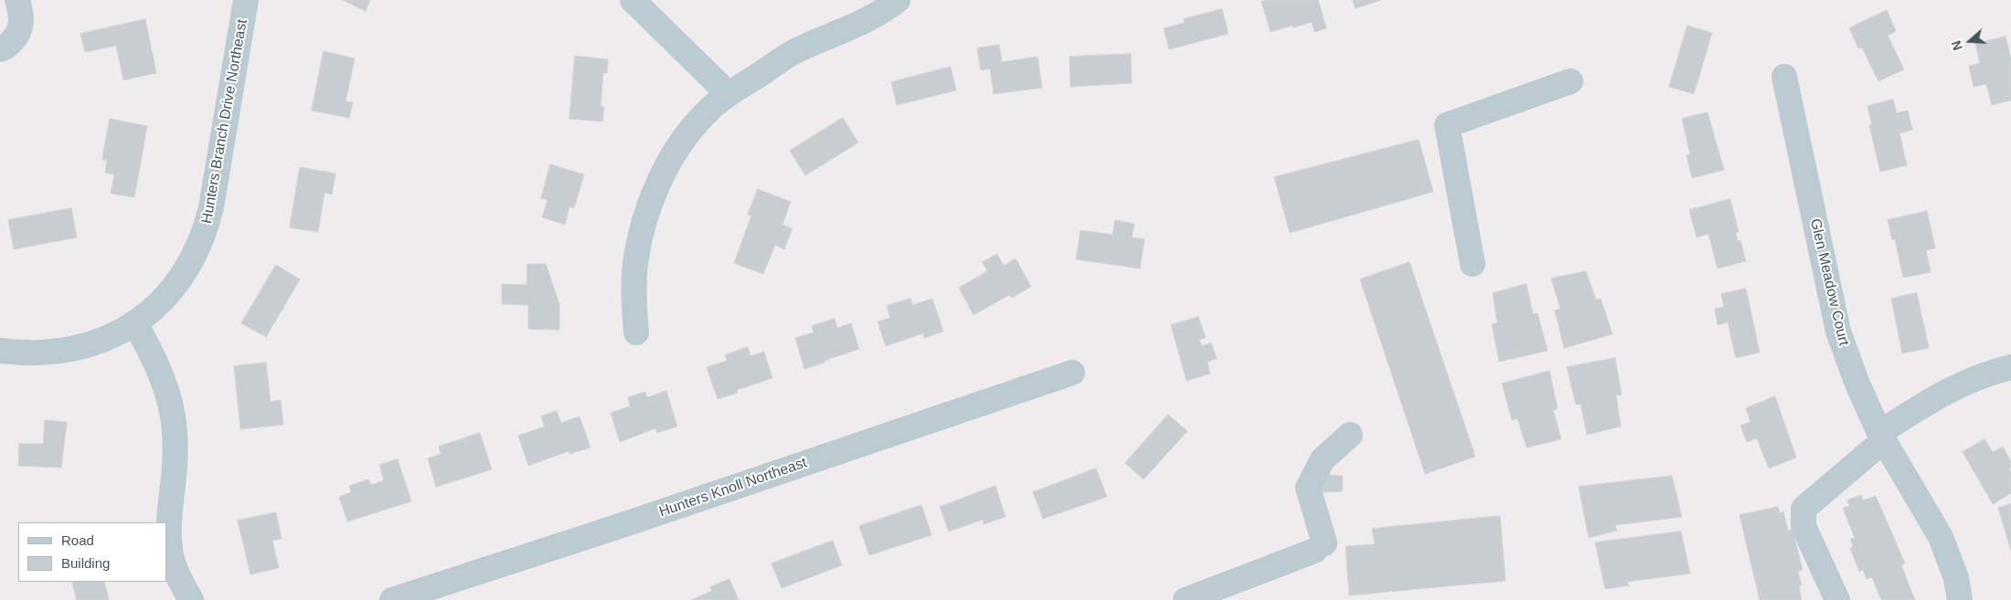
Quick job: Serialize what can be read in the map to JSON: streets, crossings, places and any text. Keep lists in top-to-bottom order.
{
  "streets": {
    "street": ["Hunters Branch Drive Northeast", "Glen Meadow Court", "Hunters Knoll Northeast"]
  },
  "legend": ["Road", "Building"],
  "north": "left"
}
